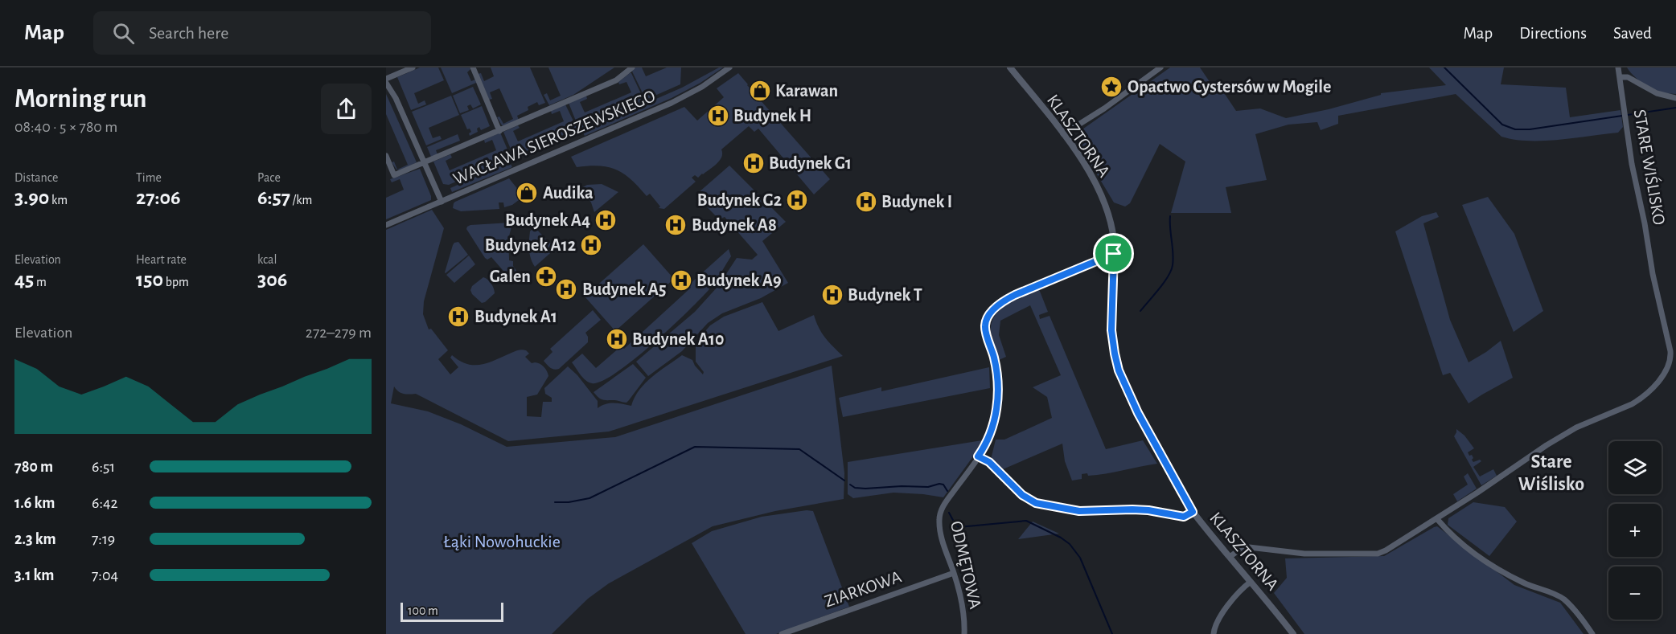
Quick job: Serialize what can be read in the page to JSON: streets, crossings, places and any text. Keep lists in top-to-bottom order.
{
  "streets": {
    "street": [
      "KLASZTORNA",
      "WACŁAWA SIEROSZEWSKIEGO",
      "STARE WIŚLISKO",
      "ODMĘTOWA",
      "ZIARKOWA"
    ]
  },
  "crossings": [
    ["KLASZTORNA", "STARE WIŚLISKO"],
    ["KLASZTORNA", "ODMĘTOWA"],
    ["ODMĘTOWA", "ZIARKOWA"]
  ],
  "districts": ["Stare Wiślisko"],
  "parks": ["Łąki Nowohuckie"],
  "places": {
    "place": ["Opactwo Cystersów w Mogile"],
    "shop": ["Karawan", "Audika"],
    "hospital": [
      "Budynek H",
      "Budynek G1",
      "Budynek G2",
      "Budynek I",
      "Budynek A4",
      "Budynek A8",
      "Budynek A12",
      "Budynek A9",
      "Budynek A5",
      "Budynek T",
      "Budynek A1",
      "Budynek A10"
    ],
    "pharmacy": ["Galen"]
  },
  "scale_bar": "100 m",
  "page": {
    "header": "Map",
    "search": "Search here",
    "nav": ["Map", "Directions", "Saved"],
    "heading": ["Morning run", "08:40 · 5 × 780 m"],
    "stats": [
      ["Distance", "3.90 km"],
      ["Time", "27:06"],
      ["Pace", "6:57 /km"],
      ["Elevation", "45 m"],
      ["Heart rate", "150 bpm"],
      ["kcal", "306"]
    ],
    "chart": ["Elevation", "272–279 m"],
    "map_buttons": ["+", "−"],
    "list": [
      {
        "name": "780 m",
        "note": "6:51"
      },
      {
        "name": "1.6 km",
        "note": "6:42"
      },
      {
        "name": "2.3 km",
        "note": "7:19"
      },
      {
        "name": "3.1 km",
        "note": "7:04"
      }
    ],
    "scale": "100 m"
  }
}
